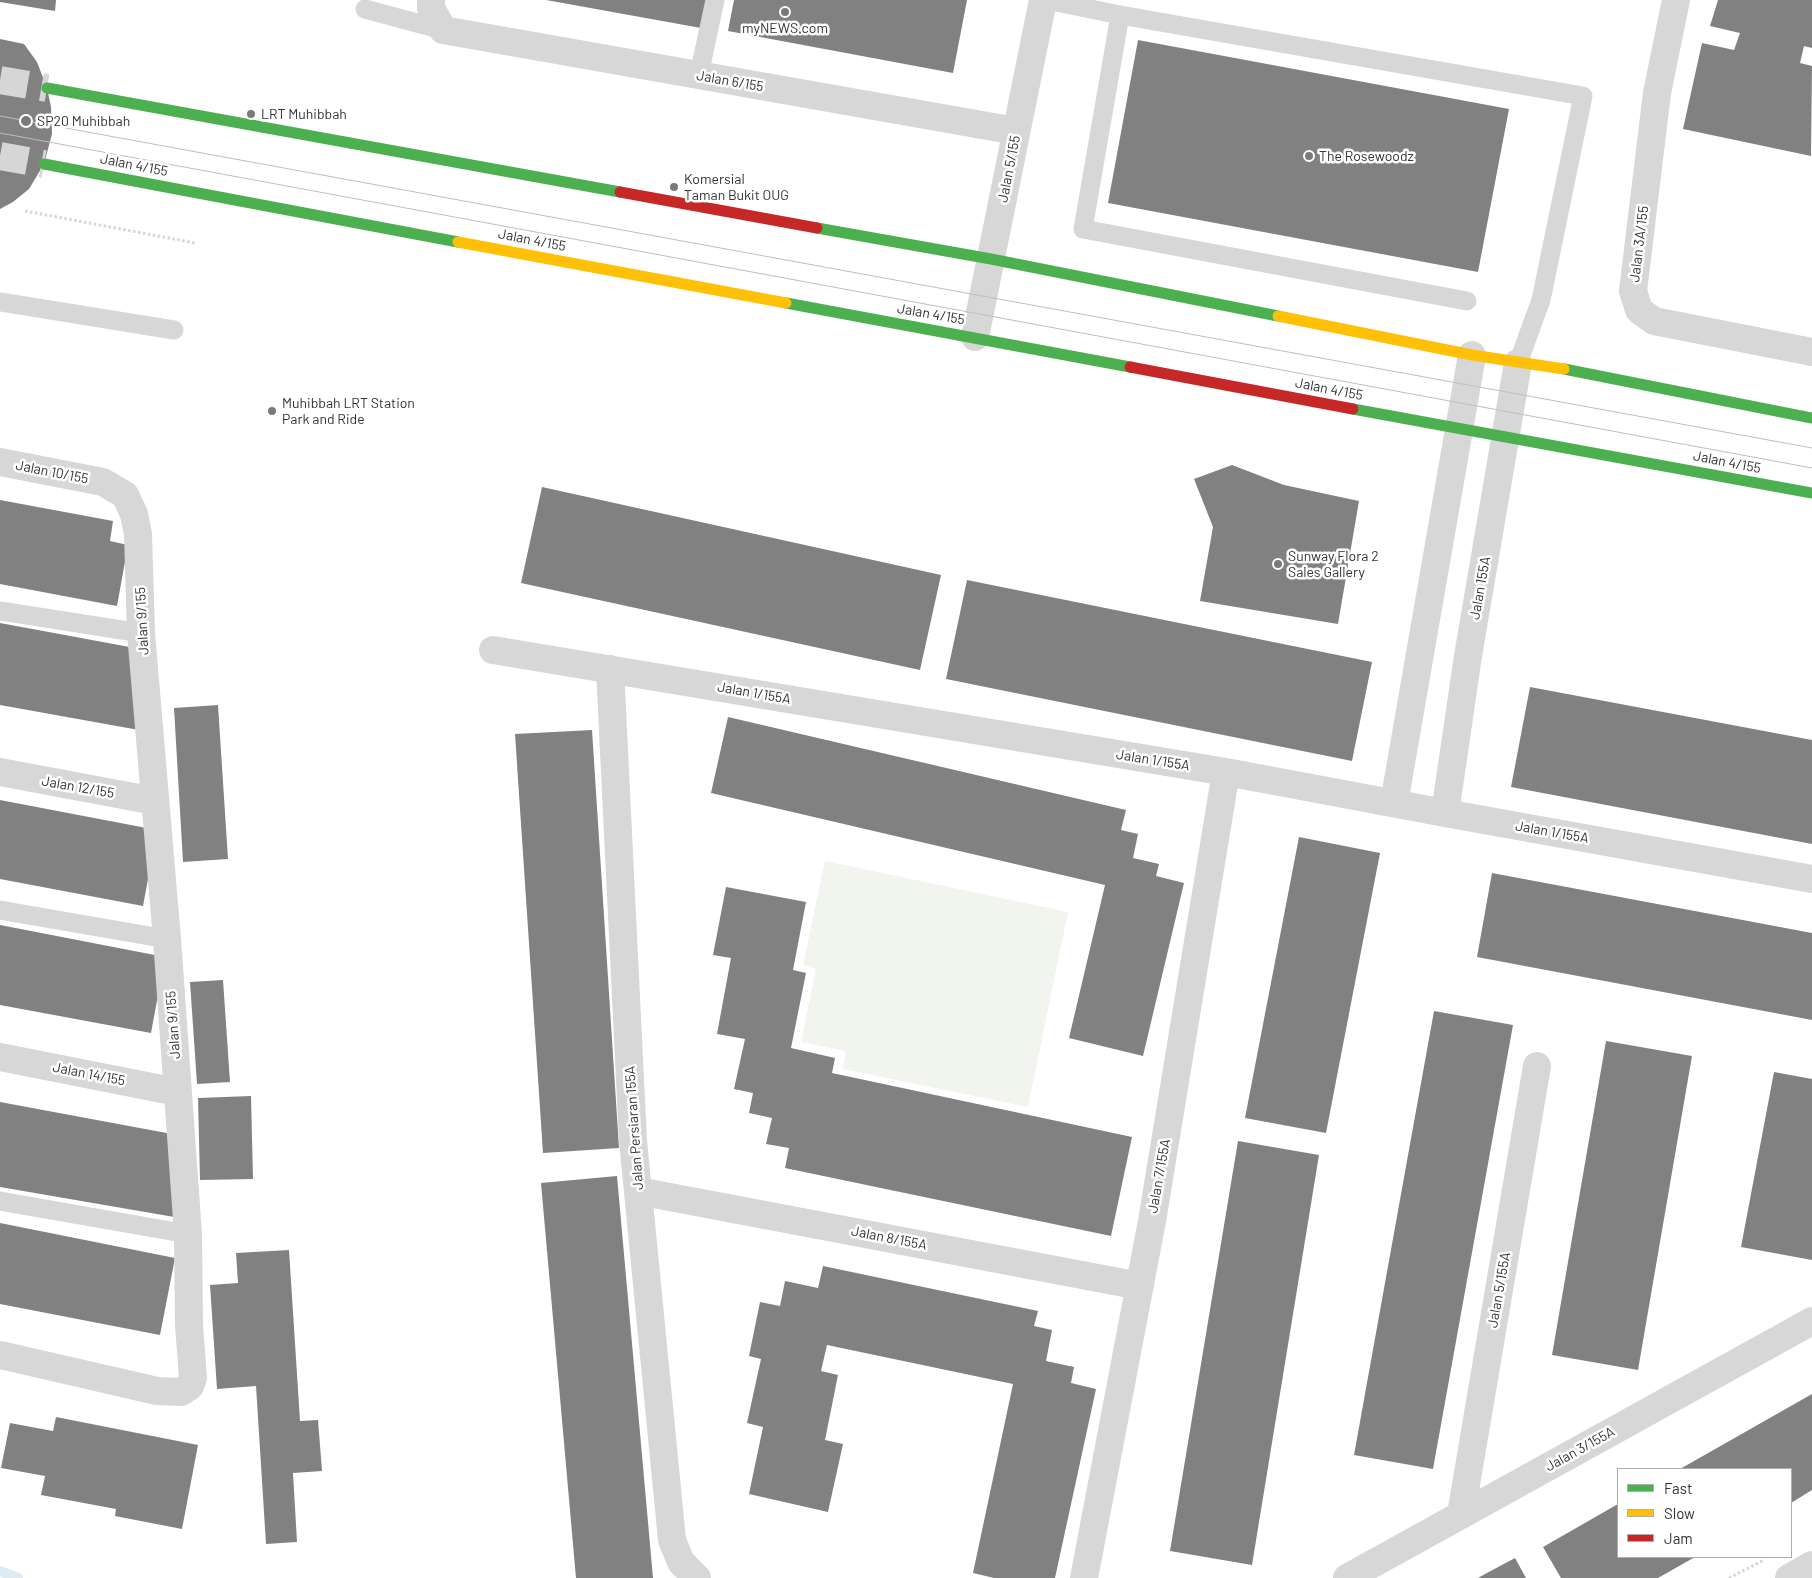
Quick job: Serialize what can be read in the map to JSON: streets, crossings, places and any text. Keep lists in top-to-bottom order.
{
  "streets": {
    "street": [
      "Jalan 6/155",
      "Jalan 4/155",
      "Jalan 5/155",
      "Jalan 3A/155",
      "Jalan 10/155",
      "Jalan 155A",
      "Jalan 9/155",
      "Jalan 1/155A",
      "Jalan 12/155",
      "Jalan 14/155",
      "Jalan Persiaran 155A",
      "Jalan 7/155A",
      "Jalan 8/155A",
      "Jalan 5/155A",
      "Jalan 3/155A"
    ]
  },
  "crossings": [
    ["Jalan 6/155", "Jalan 5/155"],
    ["Jalan 4/155", "Jalan 5/155"],
    ["Jalan 4/155", "Jalan 155A"],
    ["Jalan 10/155", "Jalan 9/155"],
    ["Jalan 155A", "Jalan 1/155A"],
    ["Jalan 9/155", "Jalan 12/155"],
    ["Jalan 9/155", "Jalan 14/155"],
    ["Jalan 1/155A", "Jalan Persiaran 155A"],
    ["Jalan 1/155A", "Jalan 7/155A"],
    ["Jalan Persiaran 155A", "Jalan 8/155A"],
    ["Jalan 7/155A", "Jalan 8/155A"],
    ["Jalan 5/155A", "Jalan 3/155A"]
  ],
  "places": [
    "myNEWS.com",
    "LRT Muhibbah",
    "SP20 Muhibbah",
    "The Rosewoodz",
    "Komersial Taman Bukit OUG",
    "Muhibbah LRT Station Park and Ride",
    "Sunway Flora 2 Sales Gallery"
  ],
  "legend": ["Fast", "Slow", "Jam"]
}
